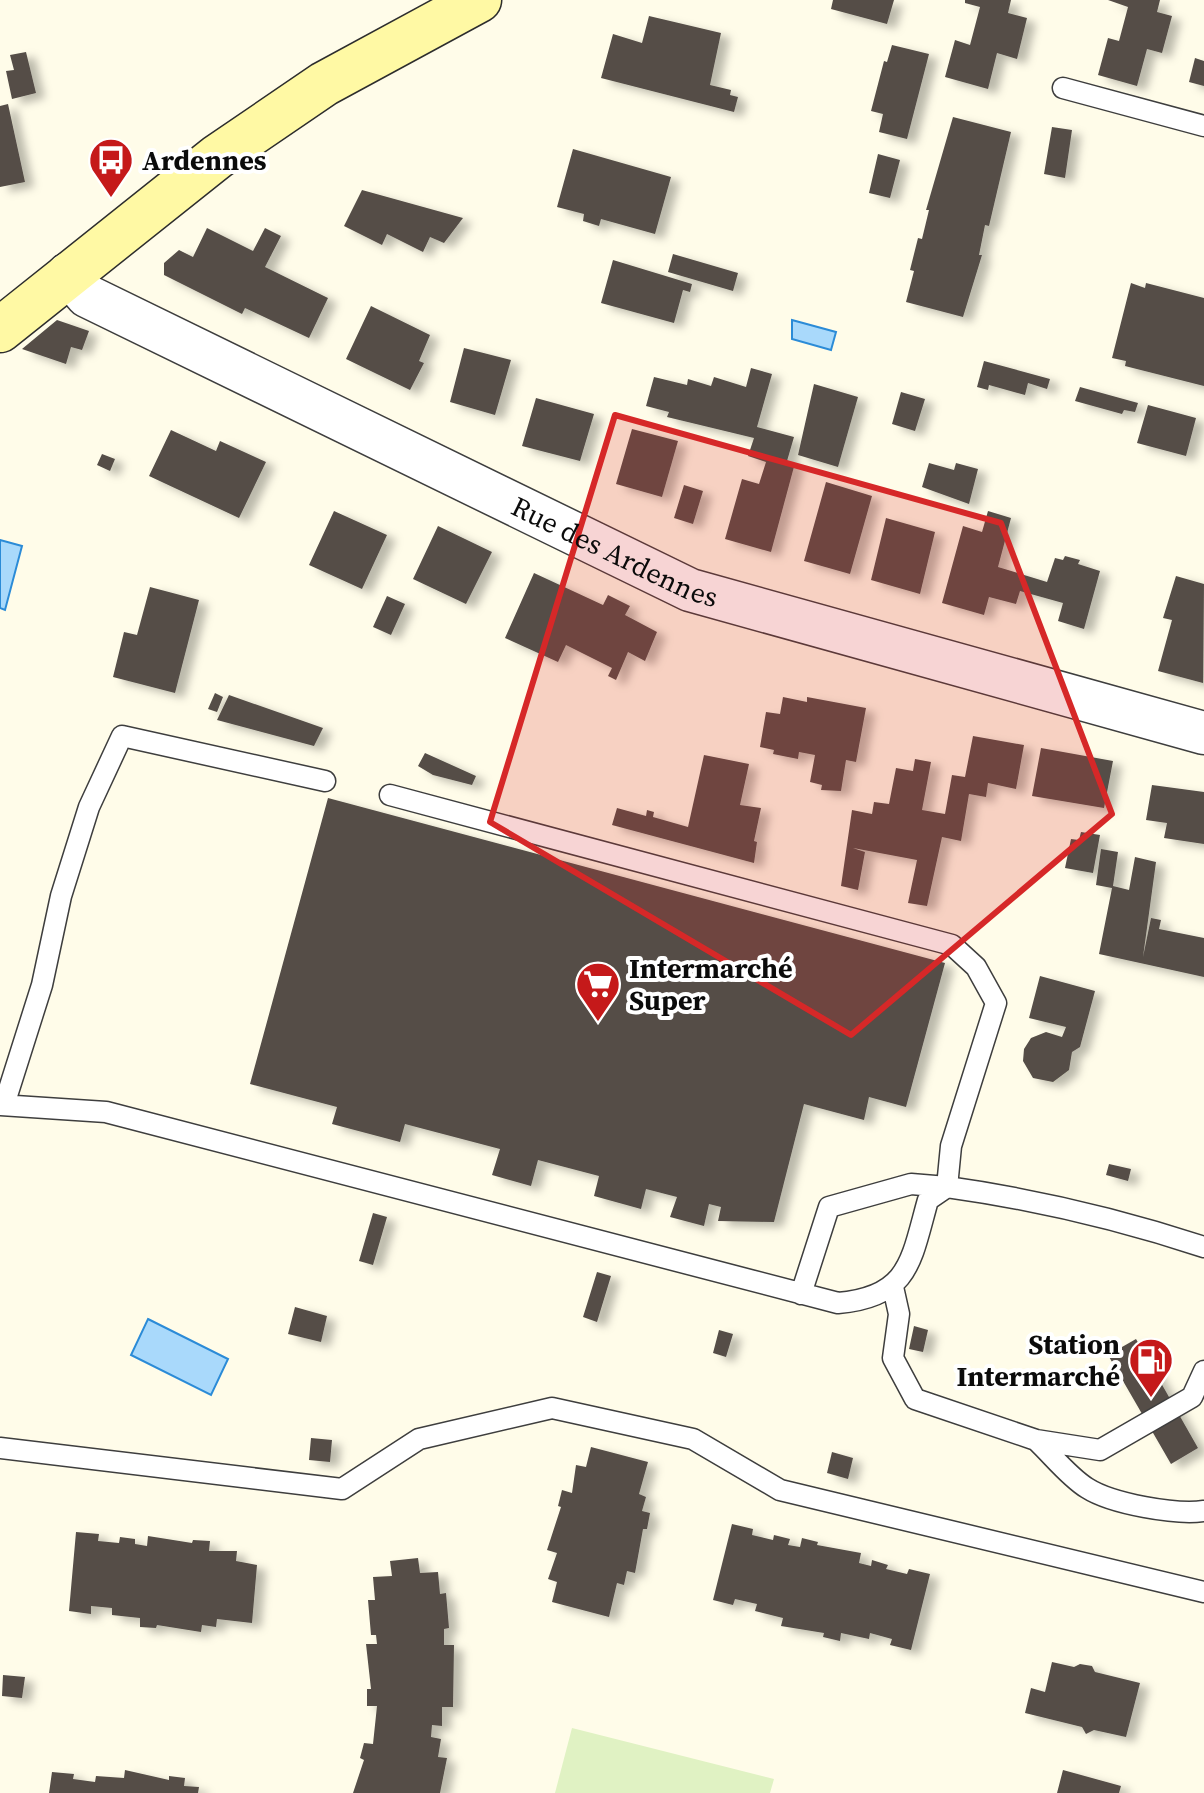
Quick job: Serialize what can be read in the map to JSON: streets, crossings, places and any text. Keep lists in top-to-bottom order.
{
  "streets": {
    "street": ["Rue des Ardennes"]
  },
  "places": {
    "bus stop": ["Ardennes"],
    "supermarket": ["Intermarché Super"],
    "fuel station": ["Station Intermarché"]
  }
}
